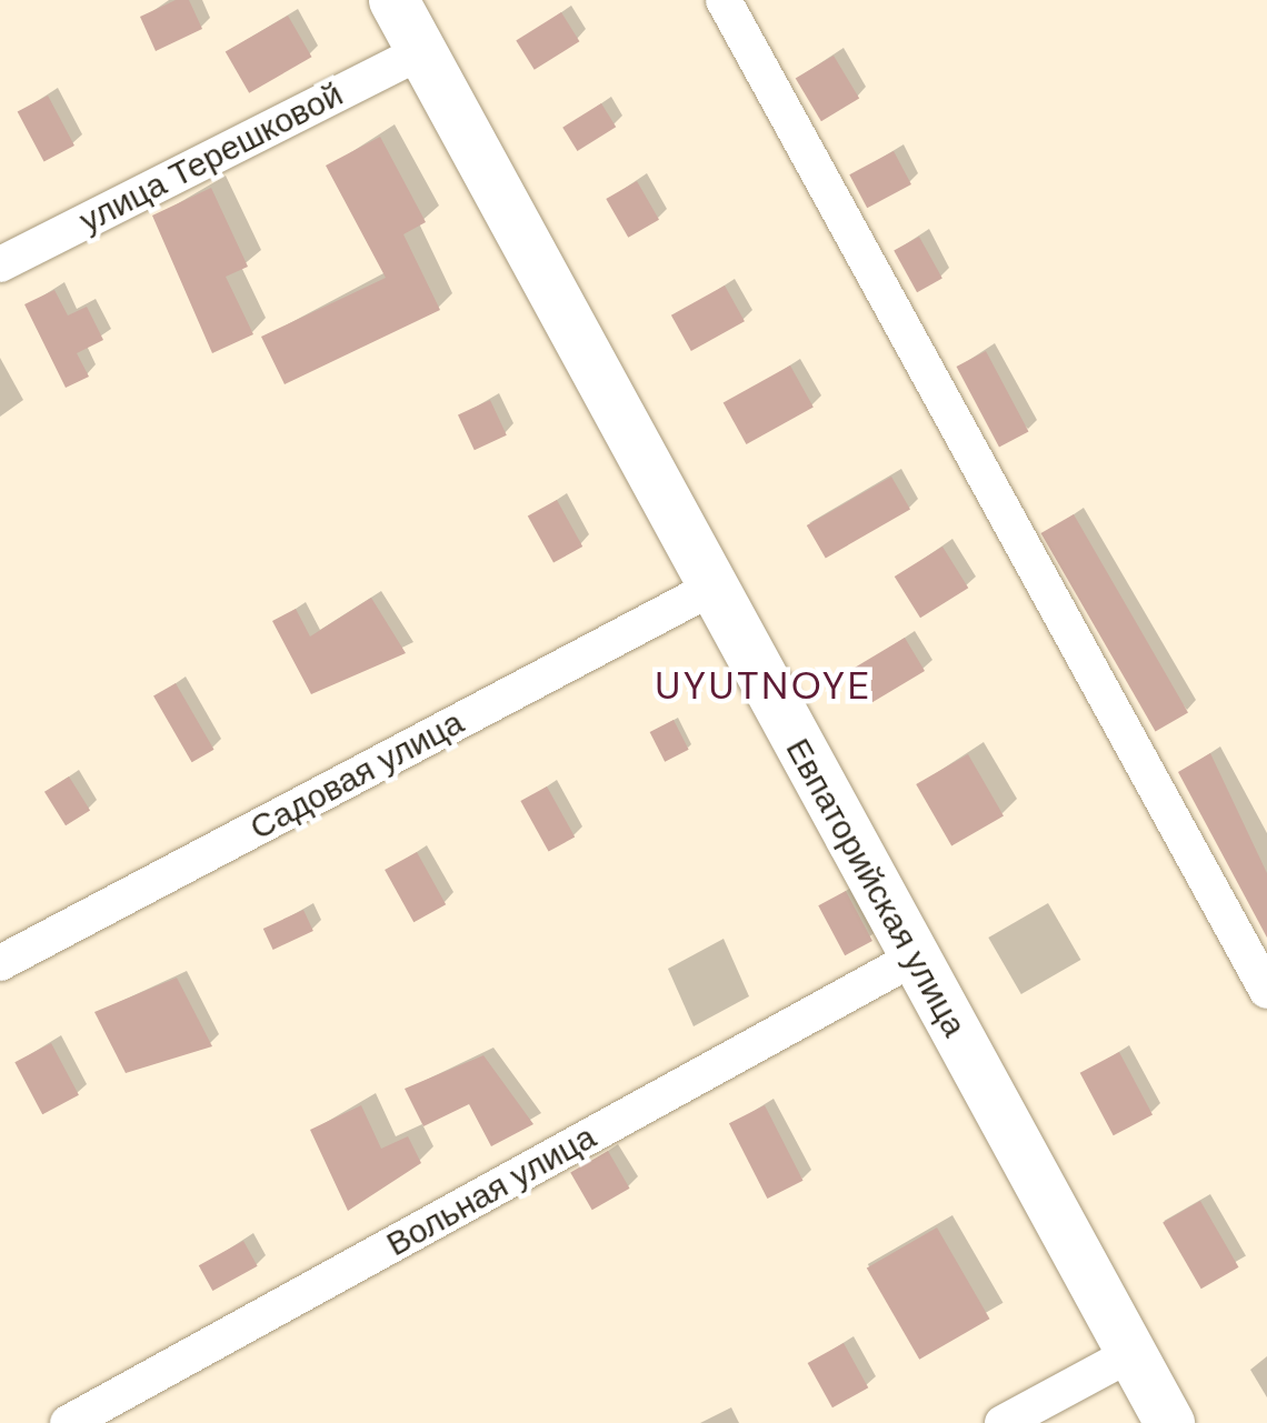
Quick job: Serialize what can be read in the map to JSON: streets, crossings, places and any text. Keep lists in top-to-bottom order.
{
  "streets": {
    "main road": ["Евпаторийская улица"],
    "street": ["улица Терешковой", "Садовая улица", "Вольная улица"]
  },
  "crossings": [
    ["улица Терешковой", "Евпаторийская улица"],
    ["Садовая улица", "Евпаторийская улица"],
    ["Евпаторийская улица", "Вольная улица"]
  ],
  "districts": ["UYUTNOYE"]
}
